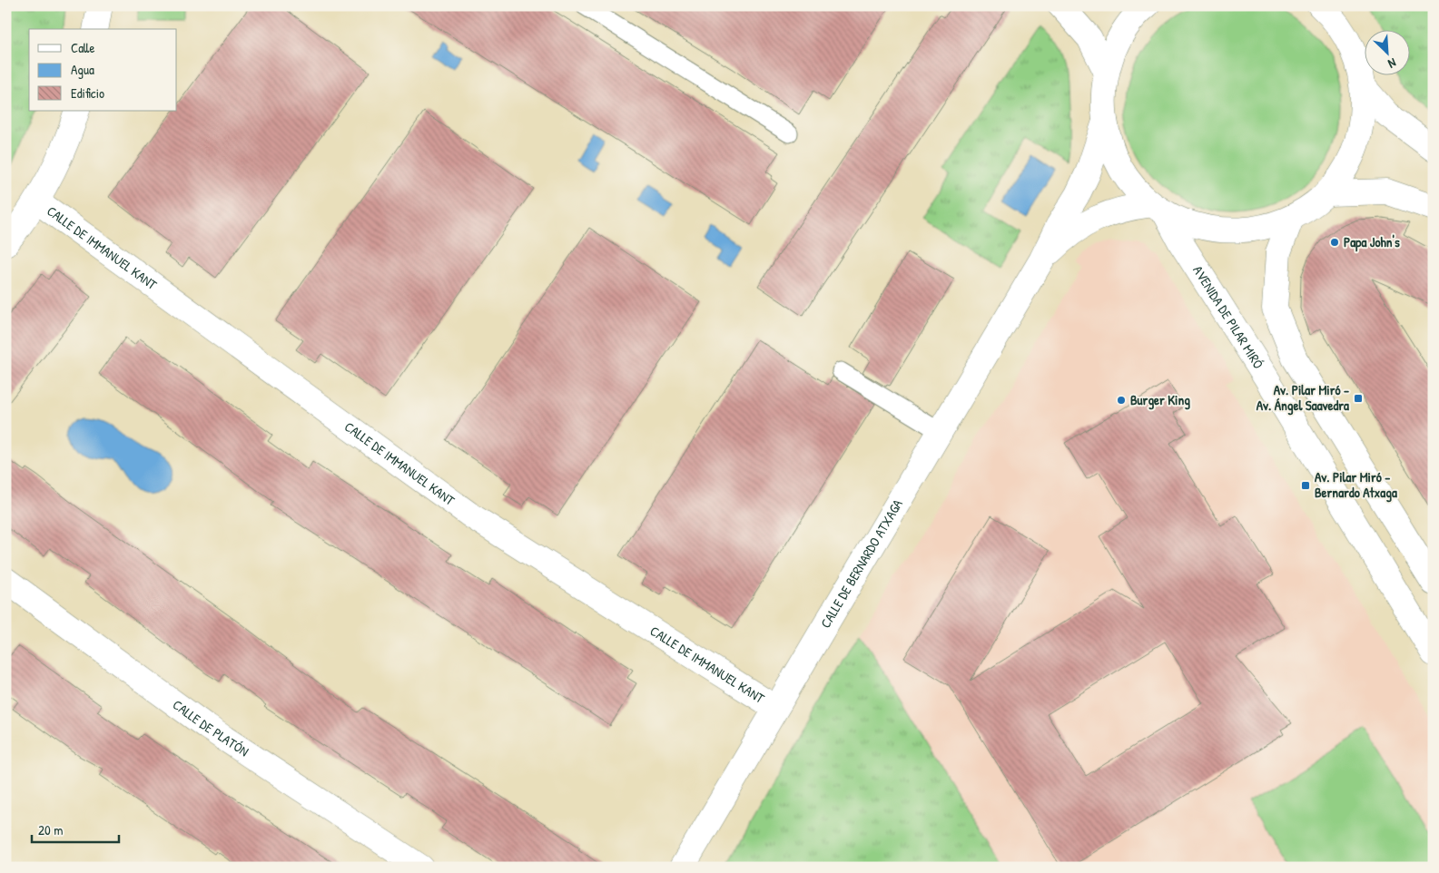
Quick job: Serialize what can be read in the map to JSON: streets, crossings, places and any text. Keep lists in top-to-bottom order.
{
  "streets": {
    "street": [
      "CALLE DE IMMANUEL KANT",
      "AVENIDA DE PILAR MIRÓ",
      "CALLE DE BERNARDO ATXAGA",
      "CALLE DE PLATÓN"
    ]
  },
  "crossings": [
    ["CALLE DE IMMANUEL KANT", "CALLE DE BERNARDO ATXAGA"],
    ["AVENIDA DE PILAR MIRÓ", "CALLE DE BERNARDO ATXAGA"]
  ],
  "places": {
    "other": ["Papa John's", "Burger King"],
    "transit": ["Av. Pilar Miró - Av. Ángel Saavedra", "Av. Pilar Miró - Bernardo Atxaga"]
  },
  "legend": ["Calle", "Agua", "Edificio"],
  "scale_bar": "20 m",
  "north": "bottom right"
}
